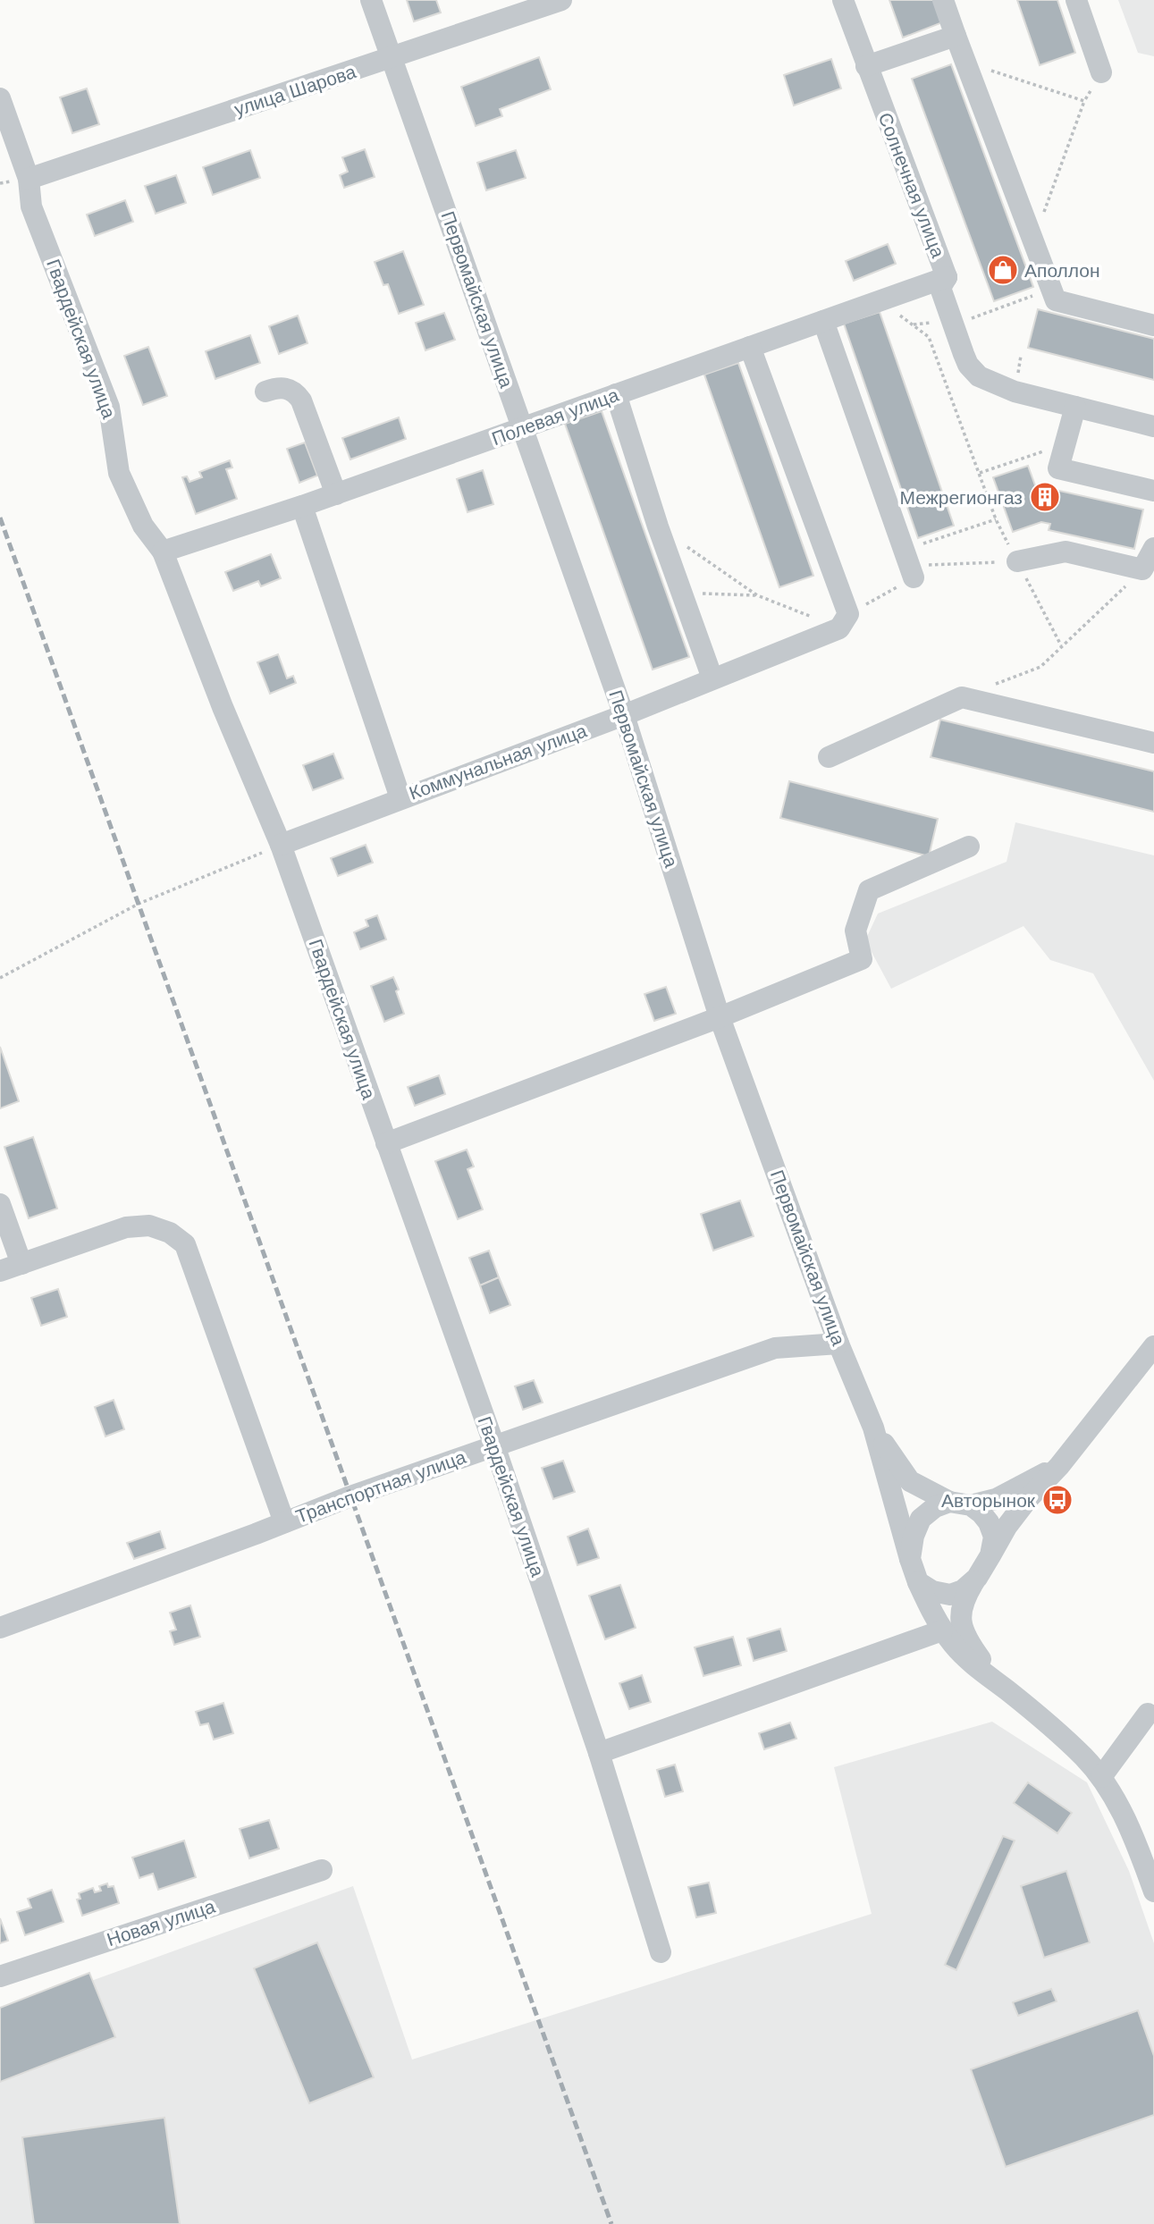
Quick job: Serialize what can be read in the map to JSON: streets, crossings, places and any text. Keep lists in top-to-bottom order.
{
  "streets": {
    "street": [
      "улица Шарова",
      "Солнечная улица",
      "Первомайская улица",
      "Гвардейская улица",
      "Полевая улица",
      "Коммунальная улица",
      "Транспортная улица",
      "Новая улица"
    ]
  },
  "crossings": [
    ["улица Шарова", "Первомайская улица"],
    ["улица Шарова", "Гвардейская улица"],
    ["Солнечная улица", "Полевая улица"],
    ["Первомайская улица", "Полевая улица"],
    ["Первомайская улица", "Коммунальная улица"],
    ["Первомайская улица", "Транспортная улица"],
    ["Гвардейская улица", "Полевая улица"],
    ["Гвардейская улица", "Коммунальная улица"],
    ["Гвардейская улица", "Транспортная улица"]
  ],
  "places": {
    "shop": ["Аполлон"],
    "building": ["Межрегионгаз"],
    "bus stop": ["Авторынок"]
  }
}
